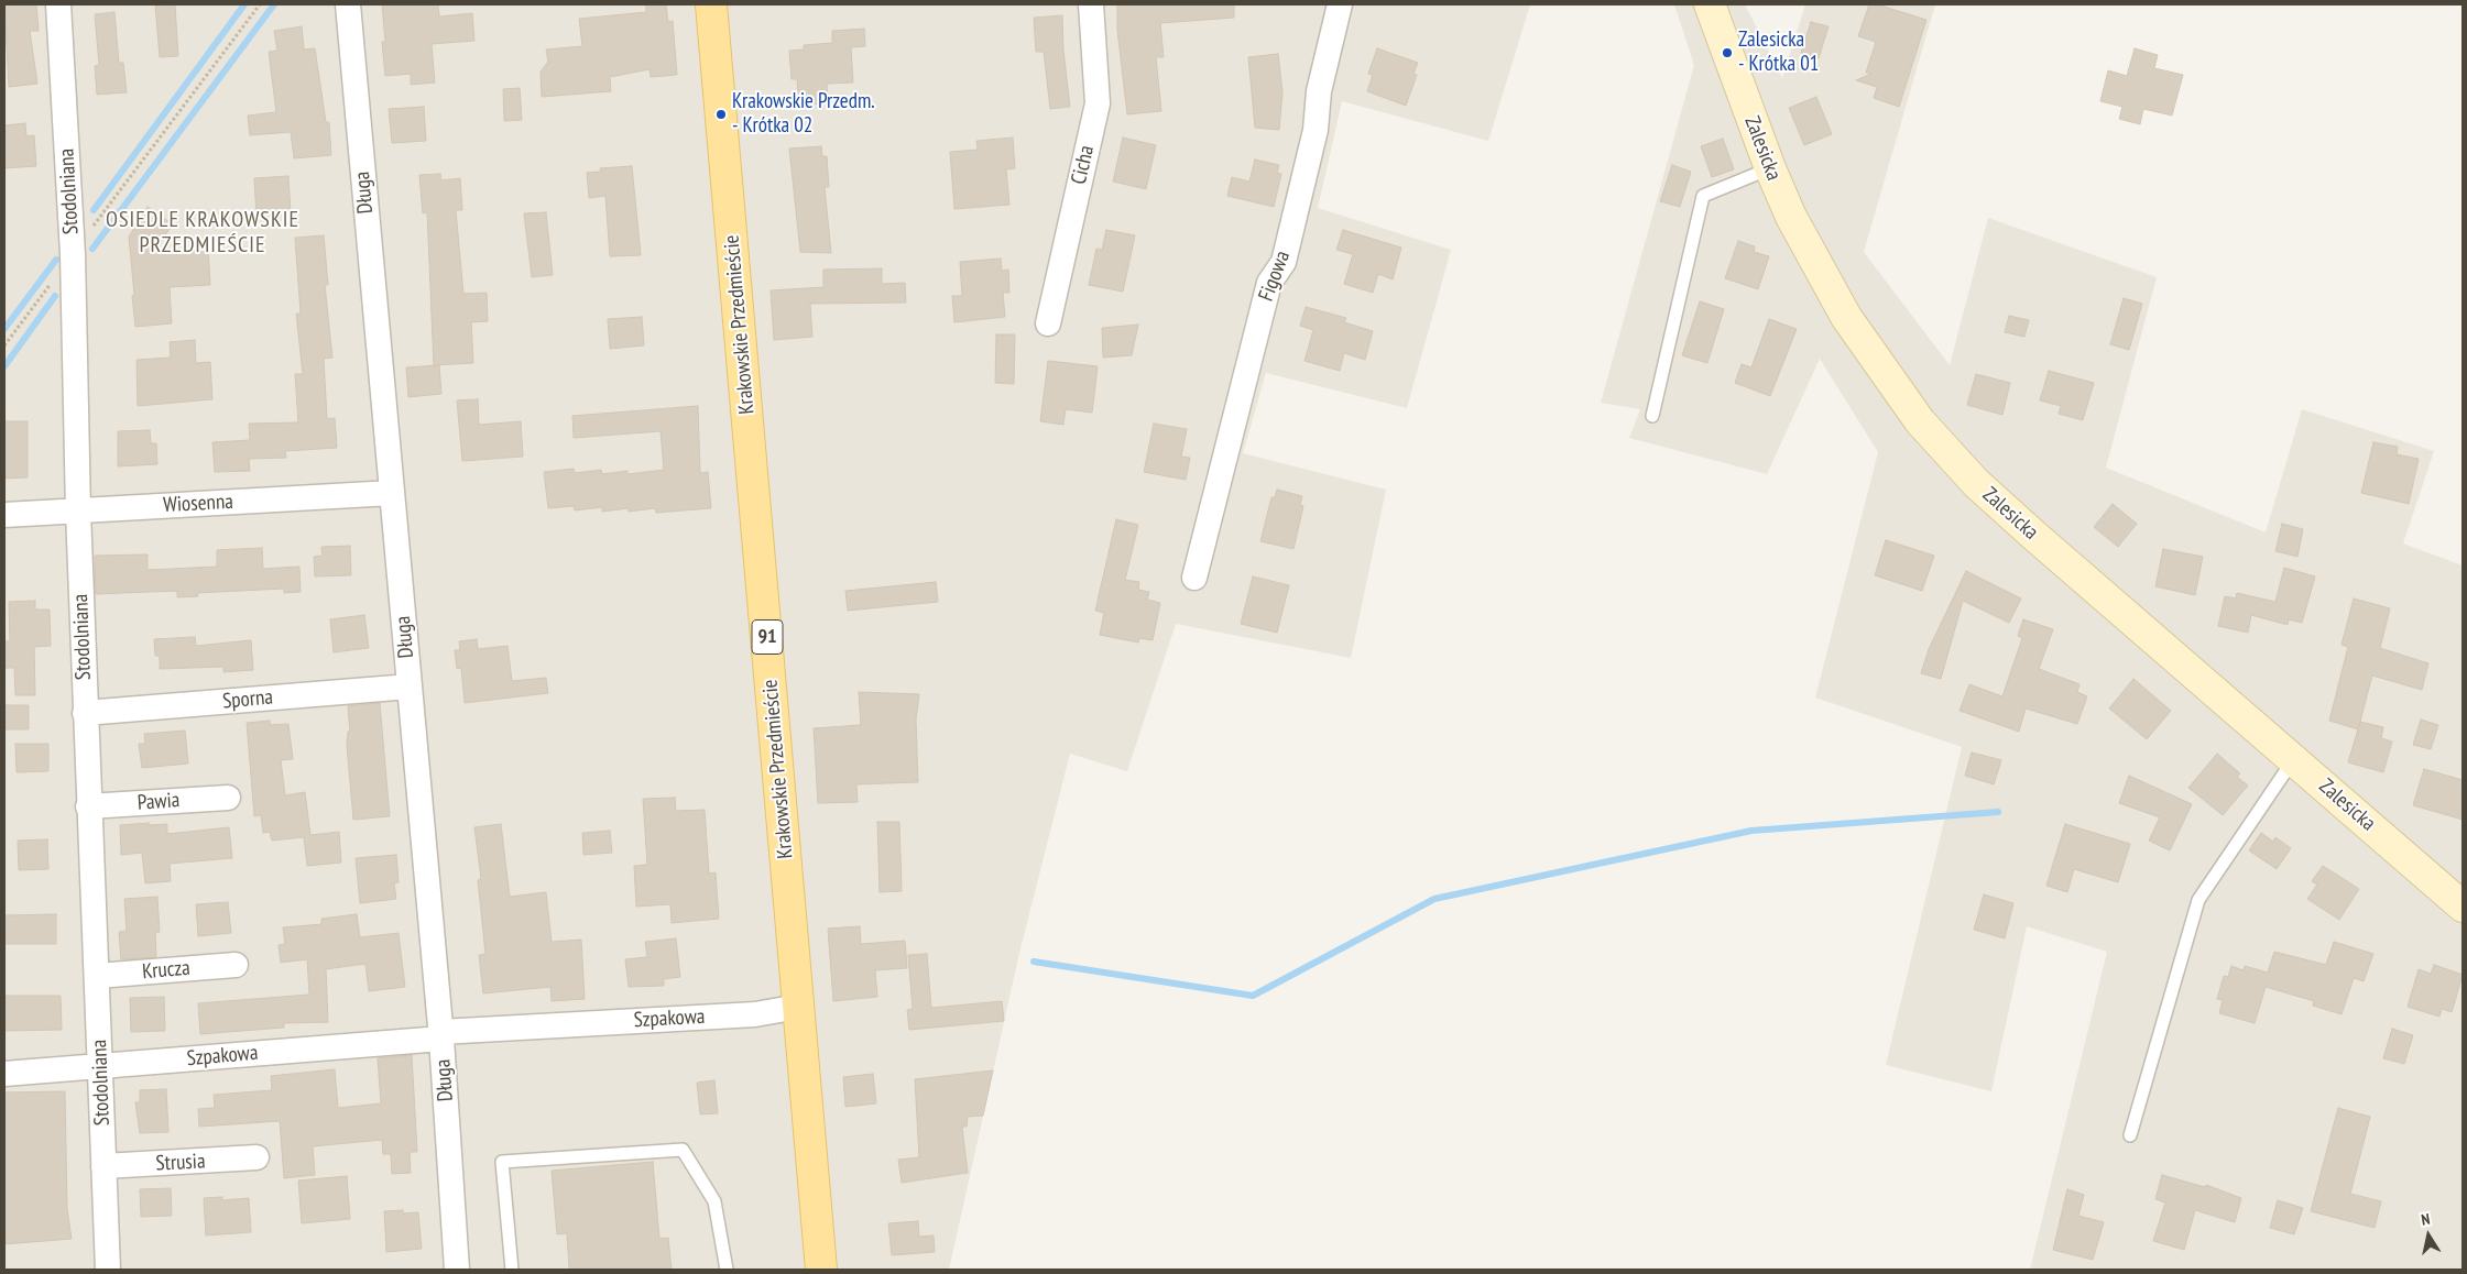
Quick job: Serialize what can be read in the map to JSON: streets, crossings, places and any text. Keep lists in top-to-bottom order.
{
  "streets": {
    "main road": ["Krakowskie Przedmieście", "91"],
    "street": [
      "Zalesicka",
      "Cicha",
      "Stodolniana",
      "Długa",
      "Figowa",
      "Wiosenna",
      "Sporna",
      "Pawia",
      "Krucza",
      "Szpakowa",
      "Strusia"
    ]
  },
  "crossings": [
    ["Stodolniana", "Wiosenna"],
    ["Stodolniana", "Sporna"],
    ["Stodolniana", "Pawia"],
    ["Stodolniana", "Krucza"],
    ["Stodolniana", "Szpakowa"],
    ["Stodolniana", "Strusia"],
    ["Długa", "Wiosenna"],
    ["Długa", "Sporna"],
    ["Długa", "Szpakowa"],
    ["Krakowskie Przedmieście", "Szpakowa"]
  ],
  "districts": ["OSIEDLE KRAKOWSKIE PRZEDMIEŚCIE"],
  "places": ["Zalesicka - Krótka 01", "Krakowskie Przedm. - Krótka 02"],
  "north": "top"
}
